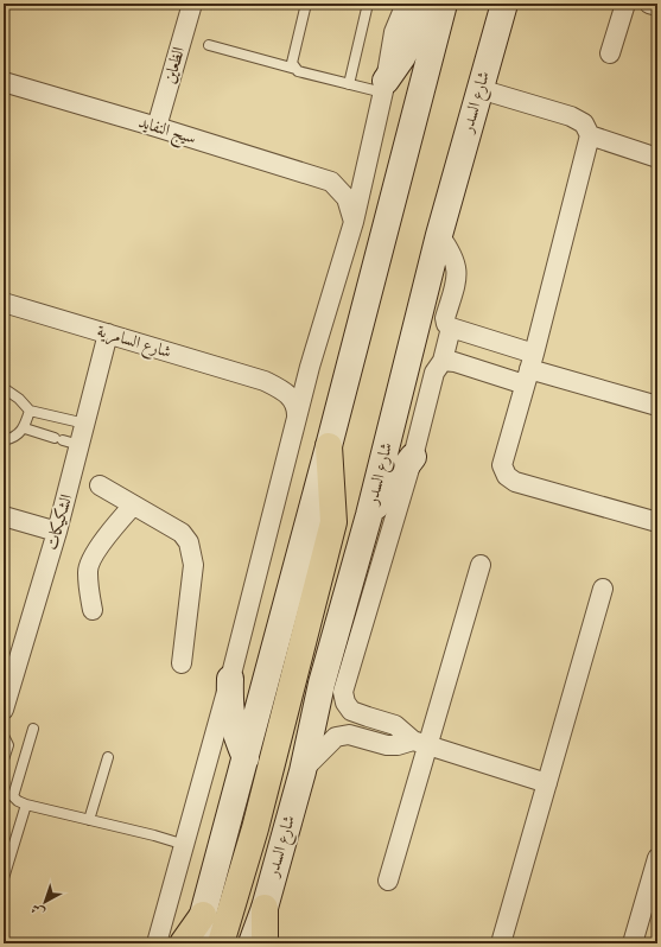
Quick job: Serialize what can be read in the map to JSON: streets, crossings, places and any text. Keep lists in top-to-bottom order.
{
  "streets": {
    "main road": ["شارع السدر"],
    "street": [
      "الظعاين",
      "سيج النفايد",
      "شارع السامرية",
      "الشكيكات"
    ]
  },
  "crossings": [
    ["الظعاين", "سيج النفايد"],
    ["شارع السامرية", "الشكيكات"]
  ],
  "north": "bottom left"
}
